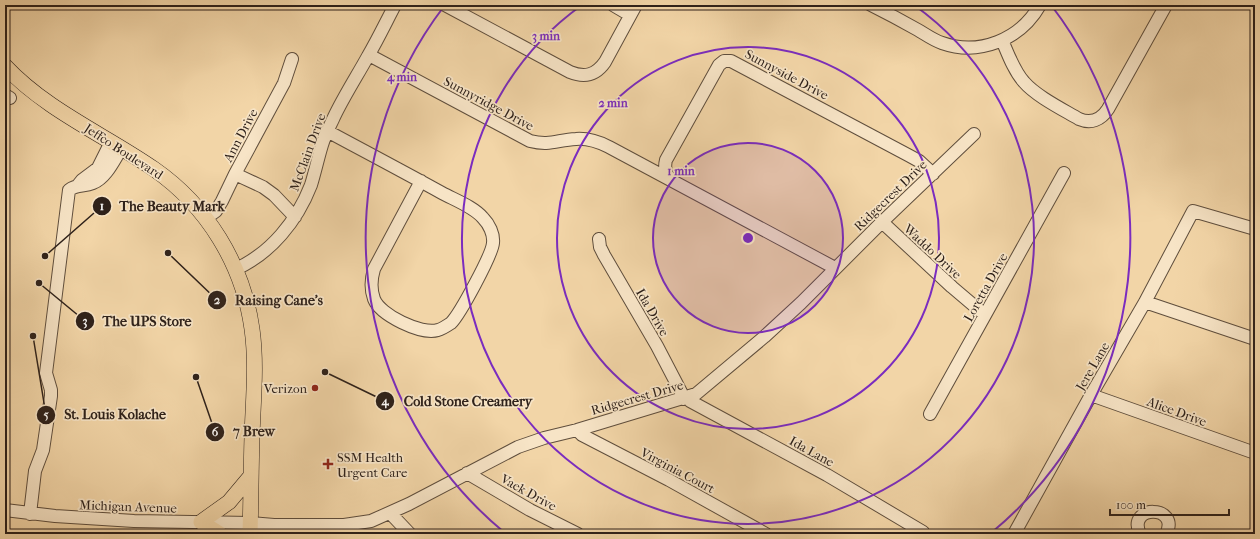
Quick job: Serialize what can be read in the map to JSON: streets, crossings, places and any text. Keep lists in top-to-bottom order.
{
  "streets": {
    "main road": ["Jeffco Boulevard"],
    "street": [
      "Sunnyside Drive",
      "Sunnyridge Drive",
      "Ann Drive",
      "McClain Drive",
      "Ridgecrest Drive",
      "Waddo Drive",
      "Loretta Drive",
      "Ida Drive",
      "Jere Lane",
      "Alice Drive",
      "Ida Lane",
      "Virginia Court",
      "Vaek Drive",
      "Michigan Avenue"
    ]
  },
  "crossings": [
    ["Sunnyside Drive", "Sunnyridge Drive"],
    ["Sunnyside Drive", "Ridgecrest Drive"],
    ["Sunnyridge Drive", "McClain Drive"],
    ["Sunnyridge Drive", "Ridgecrest Drive"],
    ["Ann Drive", "Jeffco Boulevard"],
    ["Jeffco Boulevard", "McClain Drive"],
    ["Jeffco Boulevard", "Ridgecrest Drive"],
    ["Jeffco Boulevard", "Michigan Avenue"],
    ["Ridgecrest Drive", "Waddo Drive"],
    ["Ridgecrest Drive", "Ida Drive"],
    ["Ridgecrest Drive", "Ida Lane"],
    ["Ridgecrest Drive", "Virginia Court"],
    ["Ridgecrest Drive", "Vaek Drive"],
    ["Ridgecrest Drive", "Michigan Avenue"],
    ["Waddo Drive", "Loretta Drive"],
    ["Ida Drive", "Ida Lane"],
    ["Jere Lane", "Alice Drive"]
  ],
  "places": {
    "other": [
      "Raising Cane's",
      "The Beauty Mark",
      "The UPS Store",
      "St. Louis Kolache",
      "Cold Stone Creamery",
      "7 Brew",
      "Verizon"
    ],
    "health": ["SSM Health Urgent Care"]
  },
  "scale_bar": "100 m",
  "rings": [
    "3 min",
    "4 min",
    "2 min",
    "1 min"
  ]
}
